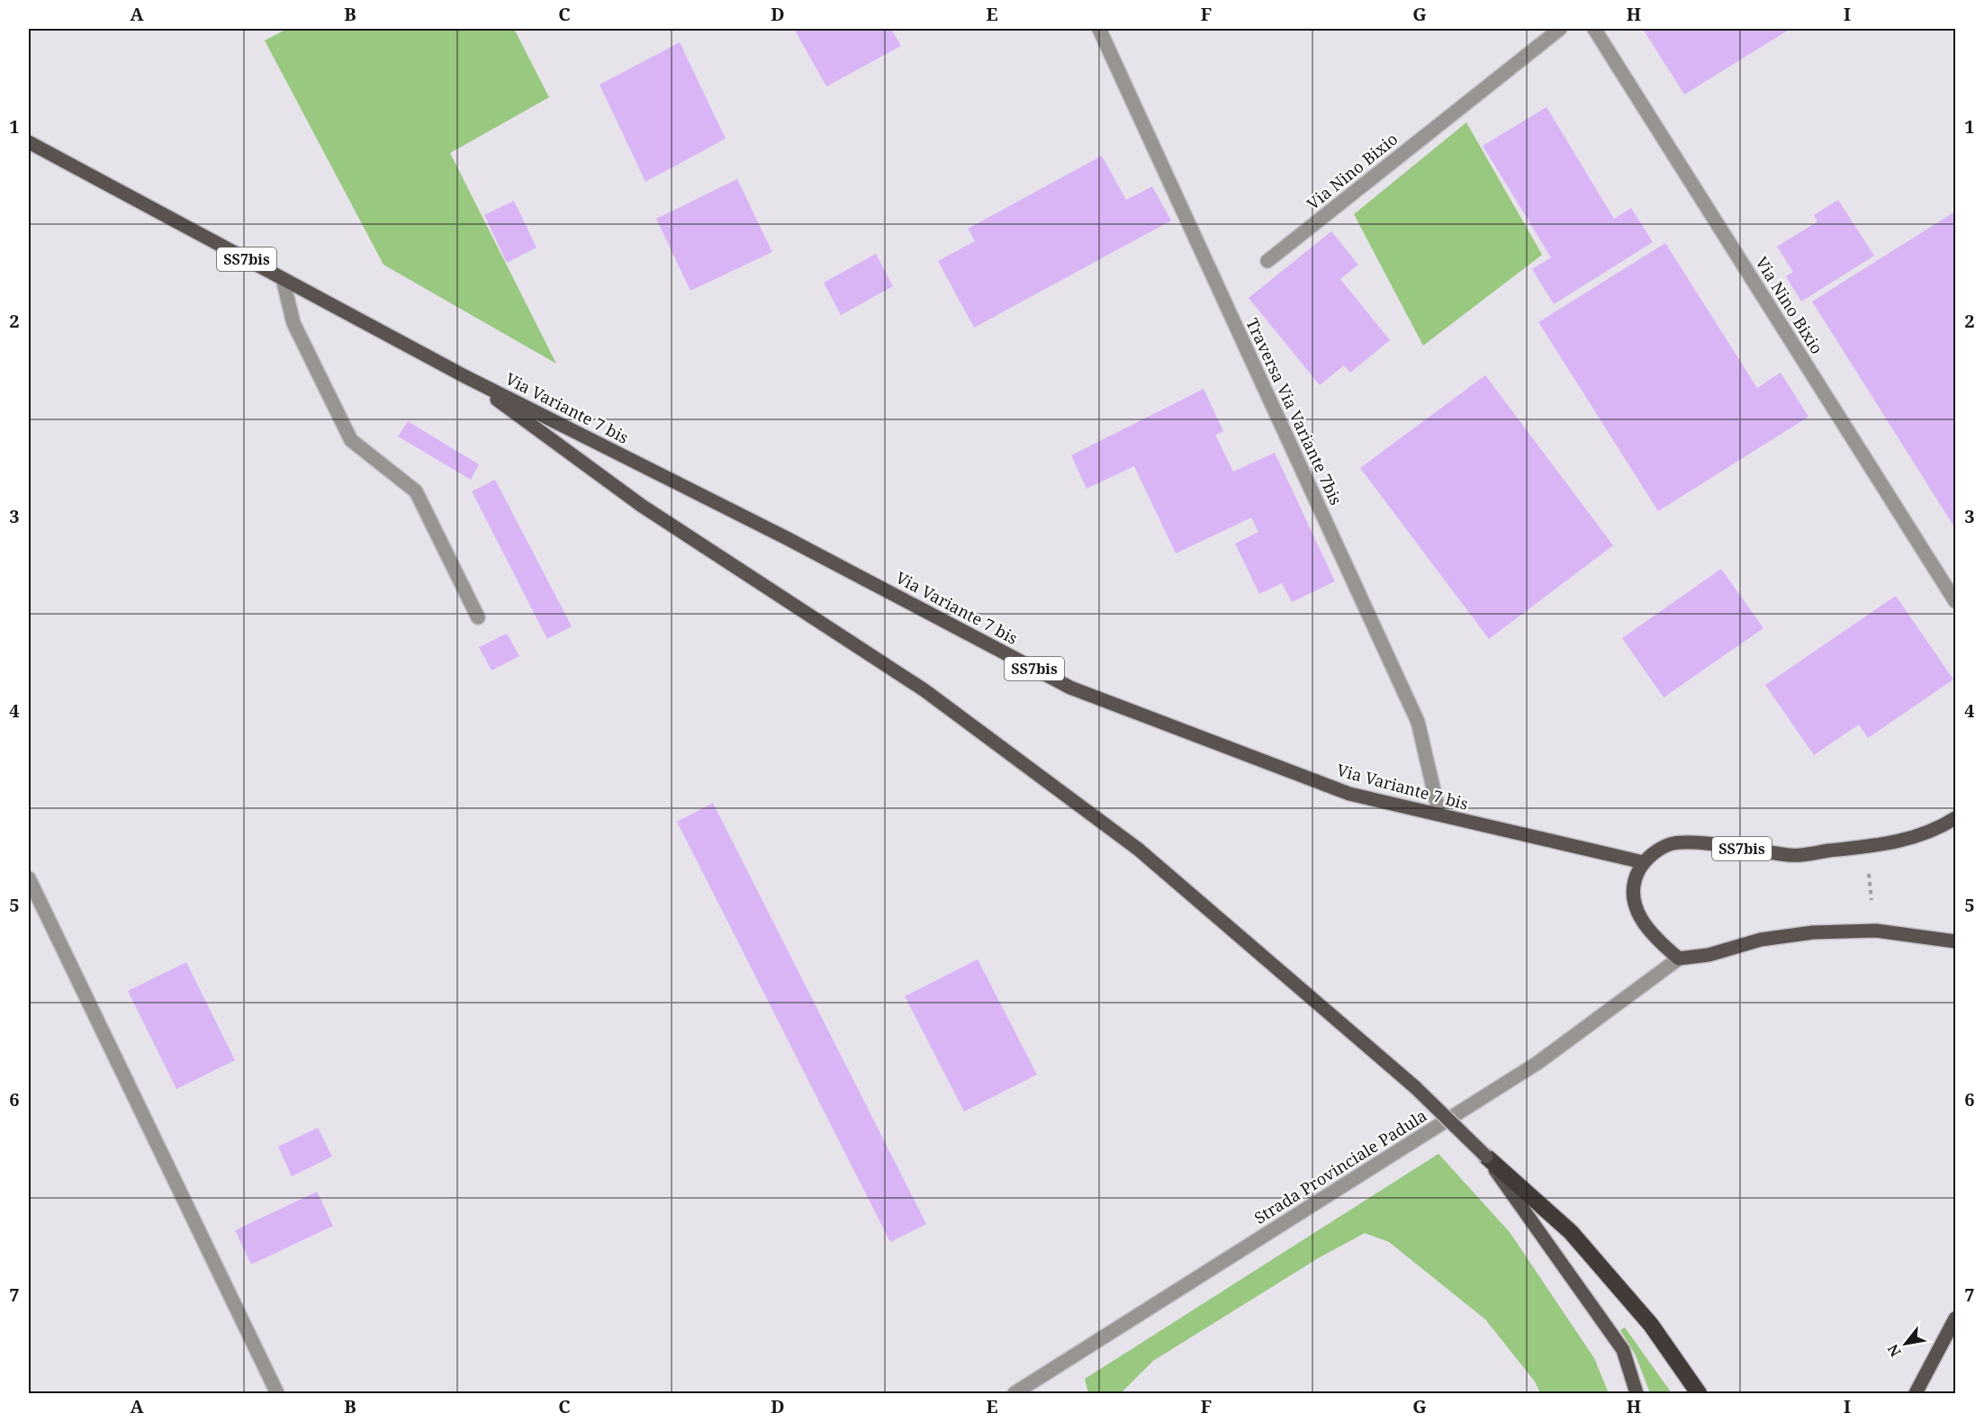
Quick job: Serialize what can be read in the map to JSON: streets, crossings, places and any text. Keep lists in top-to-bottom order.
{
  "streets": {
    "main road": ["SS7bis", "Via Variante 7 bis"],
    "street": ["Via Nino Bixio", "Traversa Via Variante 7bis", "Strada Provinciale Padula"]
  },
  "crossings": [
    ["SS7bis", "Via Variante 7 bis"],
    ["Via Variante 7 bis", "Traversa Via Variante 7bis"]
  ],
  "north": "bottom left",
  "grid": {
    "columns": [
      "A",
      "B",
      "C",
      "D",
      "E",
      "F",
      "G",
      "H",
      "I"
    ],
    "rows": [
      "1",
      "2",
      "3",
      "4",
      "5",
      "6",
      "7"
    ]
  }
}
